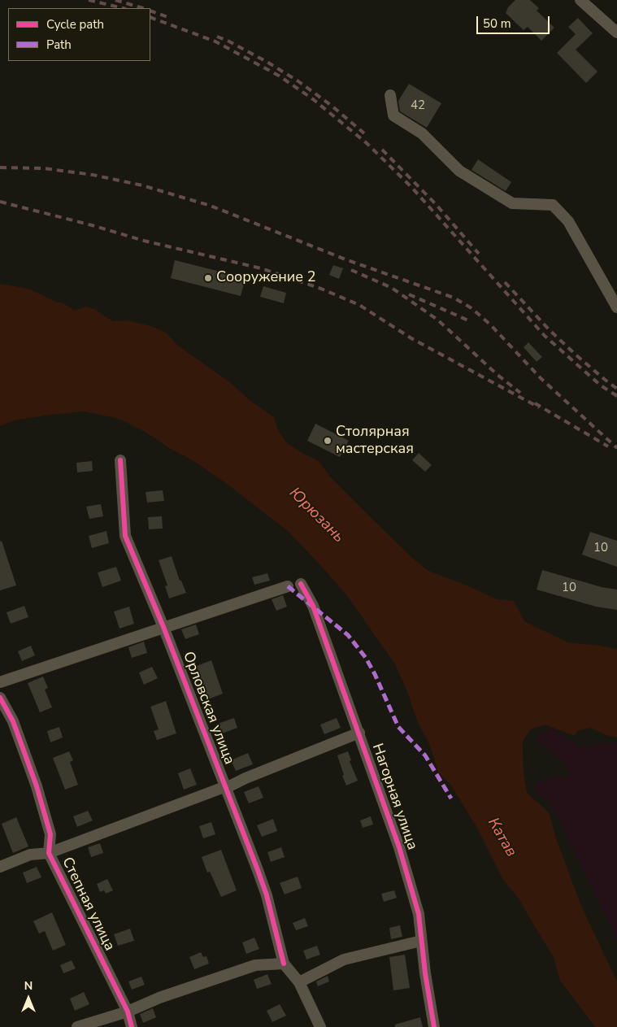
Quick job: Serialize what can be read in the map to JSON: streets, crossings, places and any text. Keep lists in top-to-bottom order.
{
  "streets": {
    "street": ["Орловская улица", "Нагорная улица", "Степная улица"]
  },
  "water": ["Юрюзань", "Катав"],
  "places": ["Сооружение 2", "Столярная мастерская"],
  "house_numbers": ["42", "10", "10"],
  "legend": ["Cycle path", "Path"],
  "scale_bar": "50 m",
  "north": "top"
}
